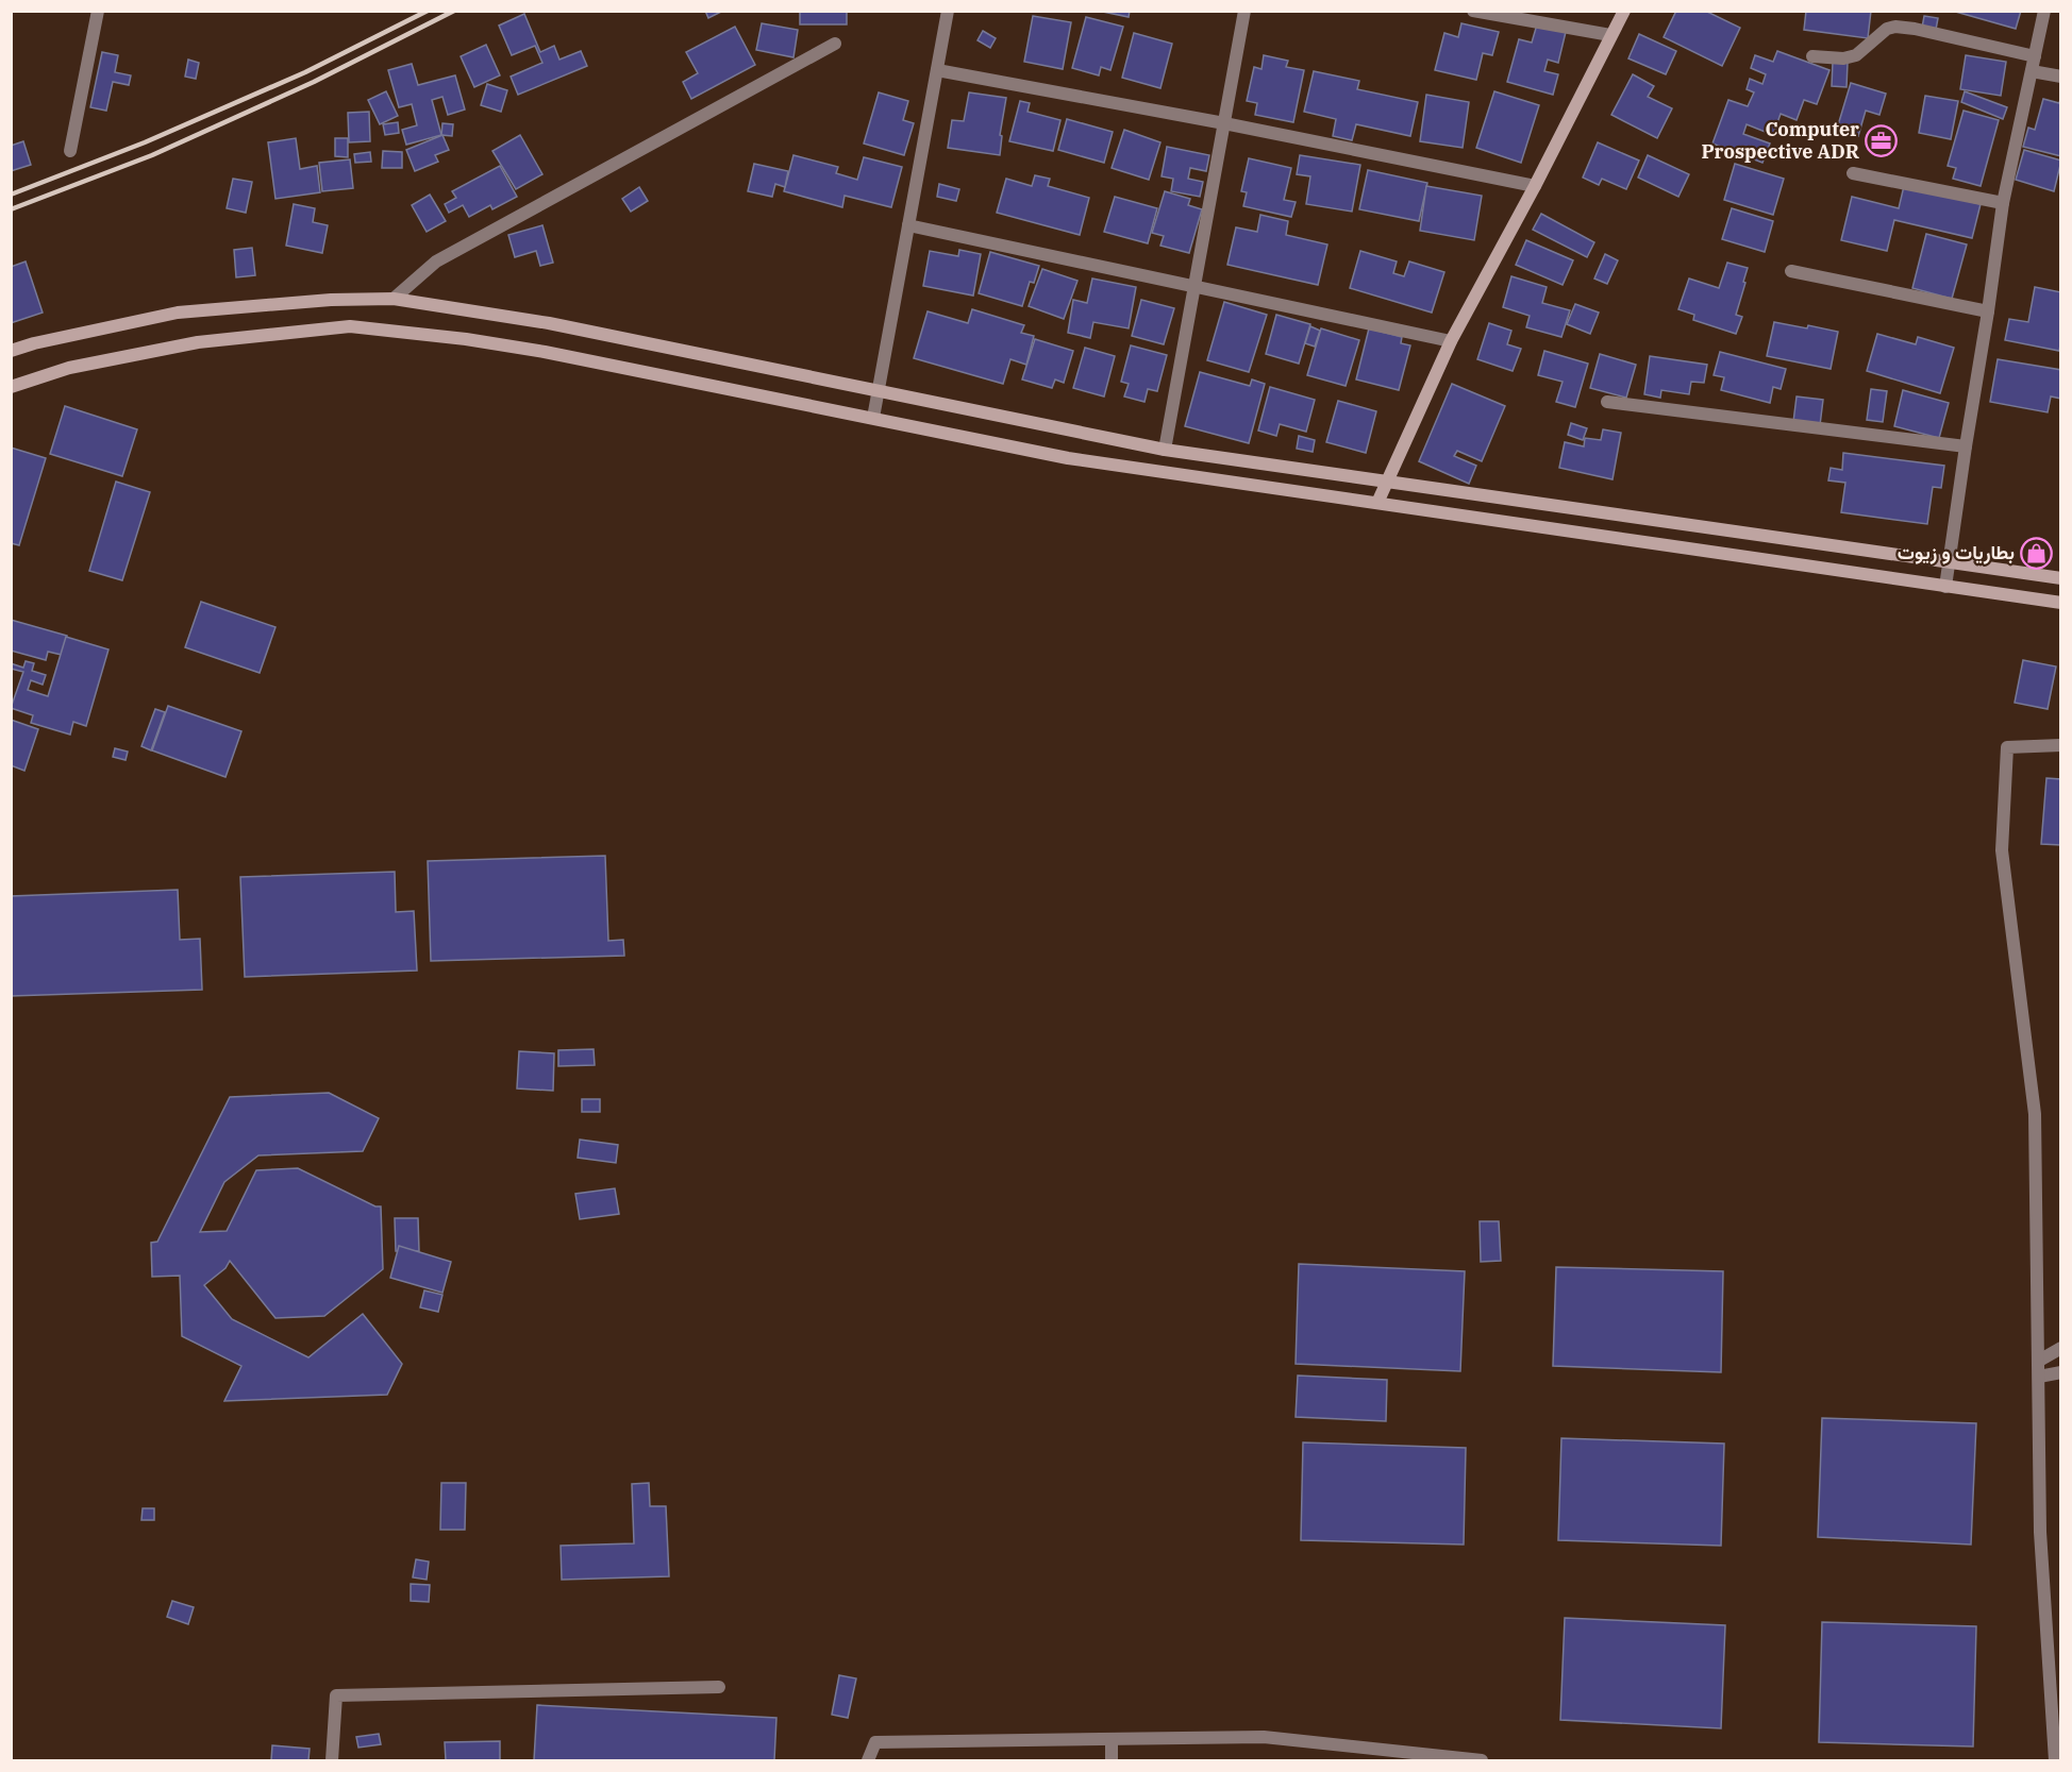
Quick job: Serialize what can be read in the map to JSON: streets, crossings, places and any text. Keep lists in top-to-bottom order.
{
  "places": {
    "office": ["Computer Prospective ADR"],
    "shop": ["بطاريات و زيوت"]
  }
}
